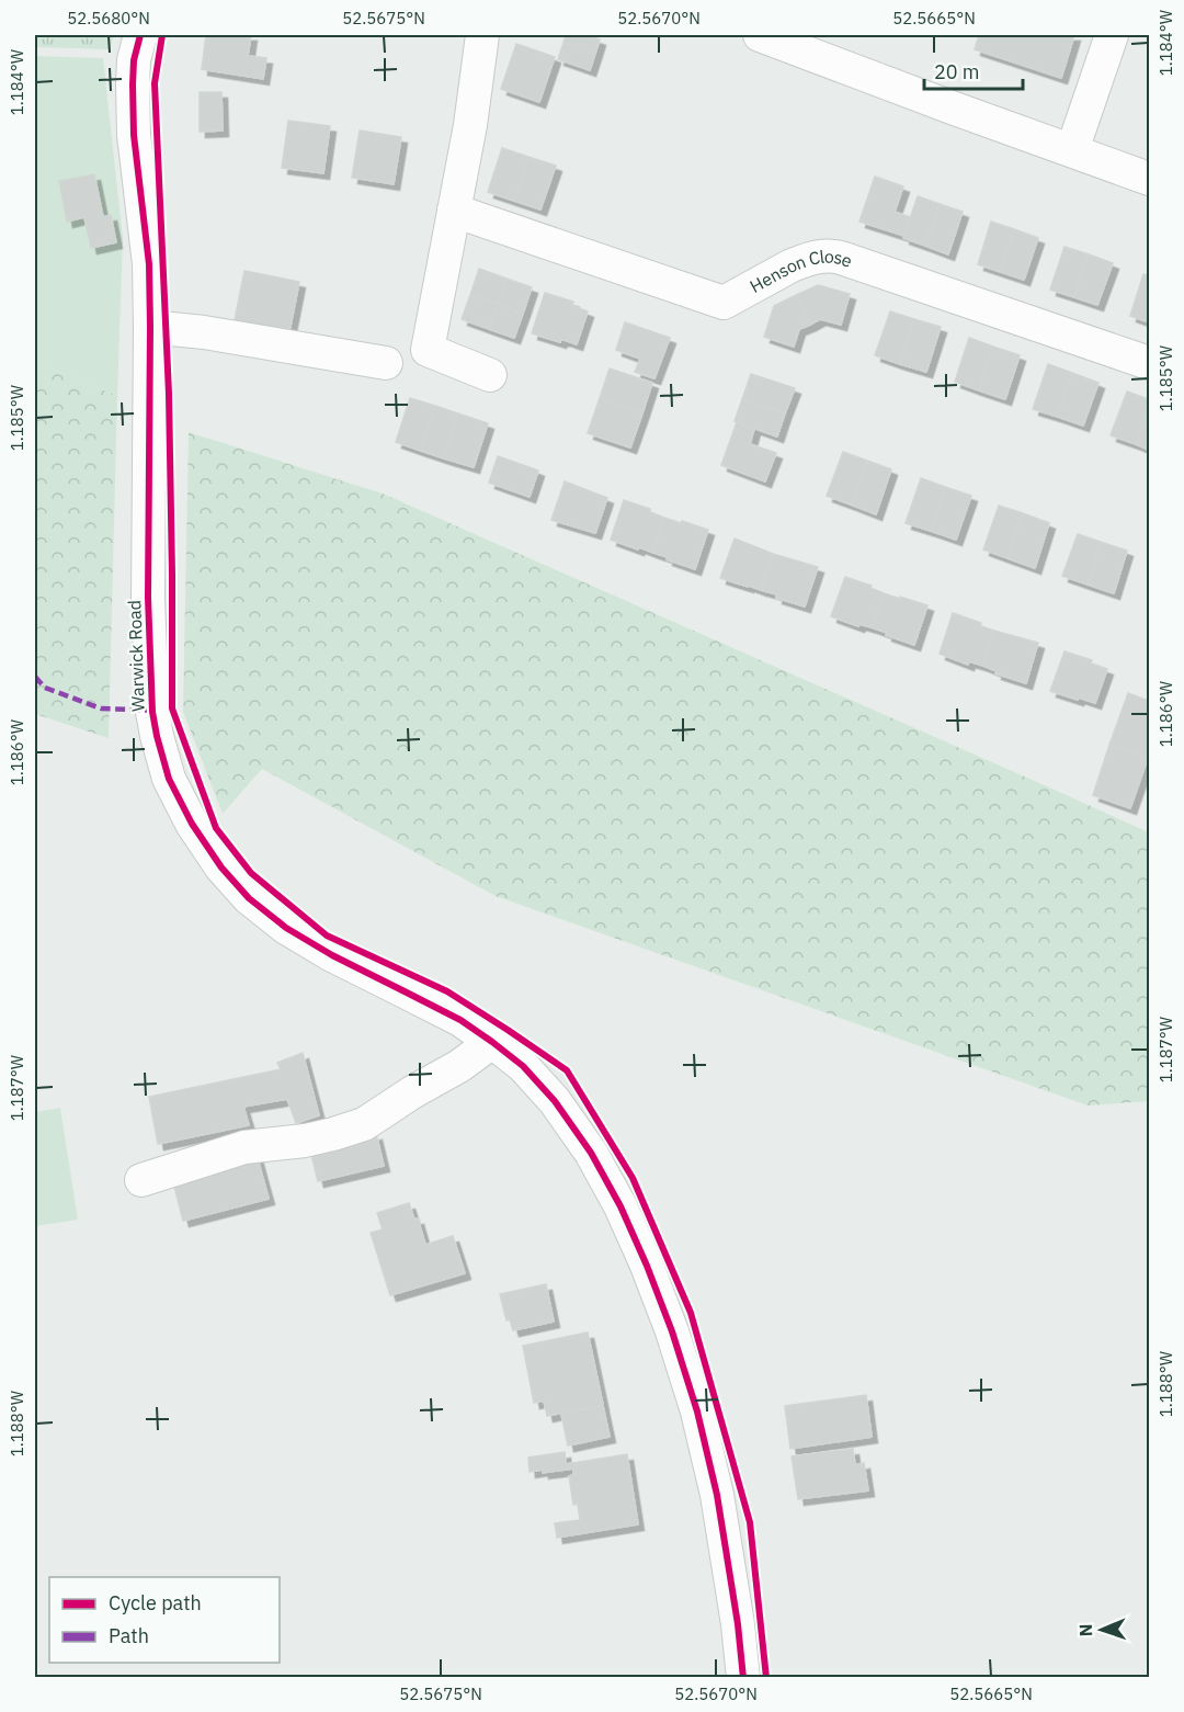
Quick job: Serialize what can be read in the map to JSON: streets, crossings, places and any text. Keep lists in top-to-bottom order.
{
  "streets": {
    "street": ["Henson Close", "Warwick Road"]
  },
  "legend": ["Cycle path", "Path"],
  "scale_bar": "20 m",
  "north": "left",
  "coordinates": [
    "52.5680°N",
    "52.5675°N",
    "52.5670°N",
    "52.5665°N",
    "1.184°W",
    "1.185°W",
    "1.186°W",
    "1.187°W",
    "1.188°W"
  ]
}
